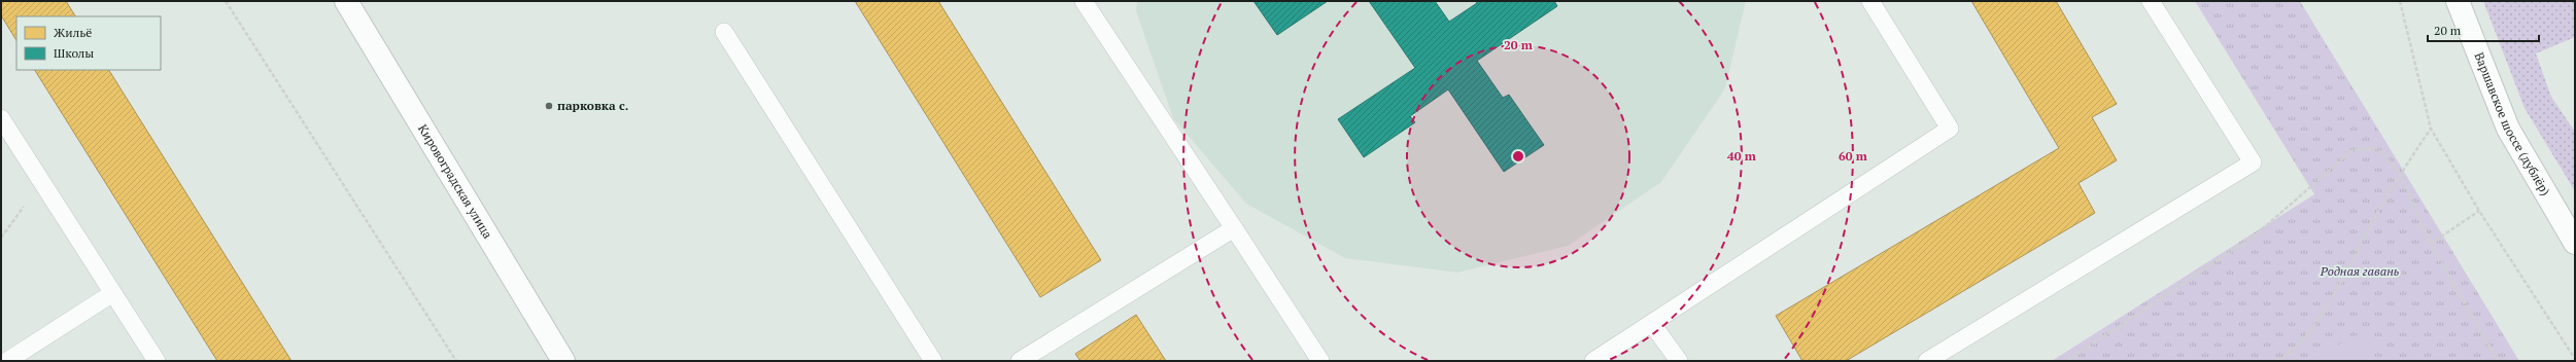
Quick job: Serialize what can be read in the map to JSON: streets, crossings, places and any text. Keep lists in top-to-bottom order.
{
  "streets": {
    "street": ["Варшавское шоссе (дублёр)", "Кировоградская улица"]
  },
  "parks": ["Родная гавань"],
  "places": ["парковка с."],
  "legend": ["Жильё", "Школы"],
  "scale_bar": "20 m",
  "rings": ["20 m", "40 m", "60 m"]
}
